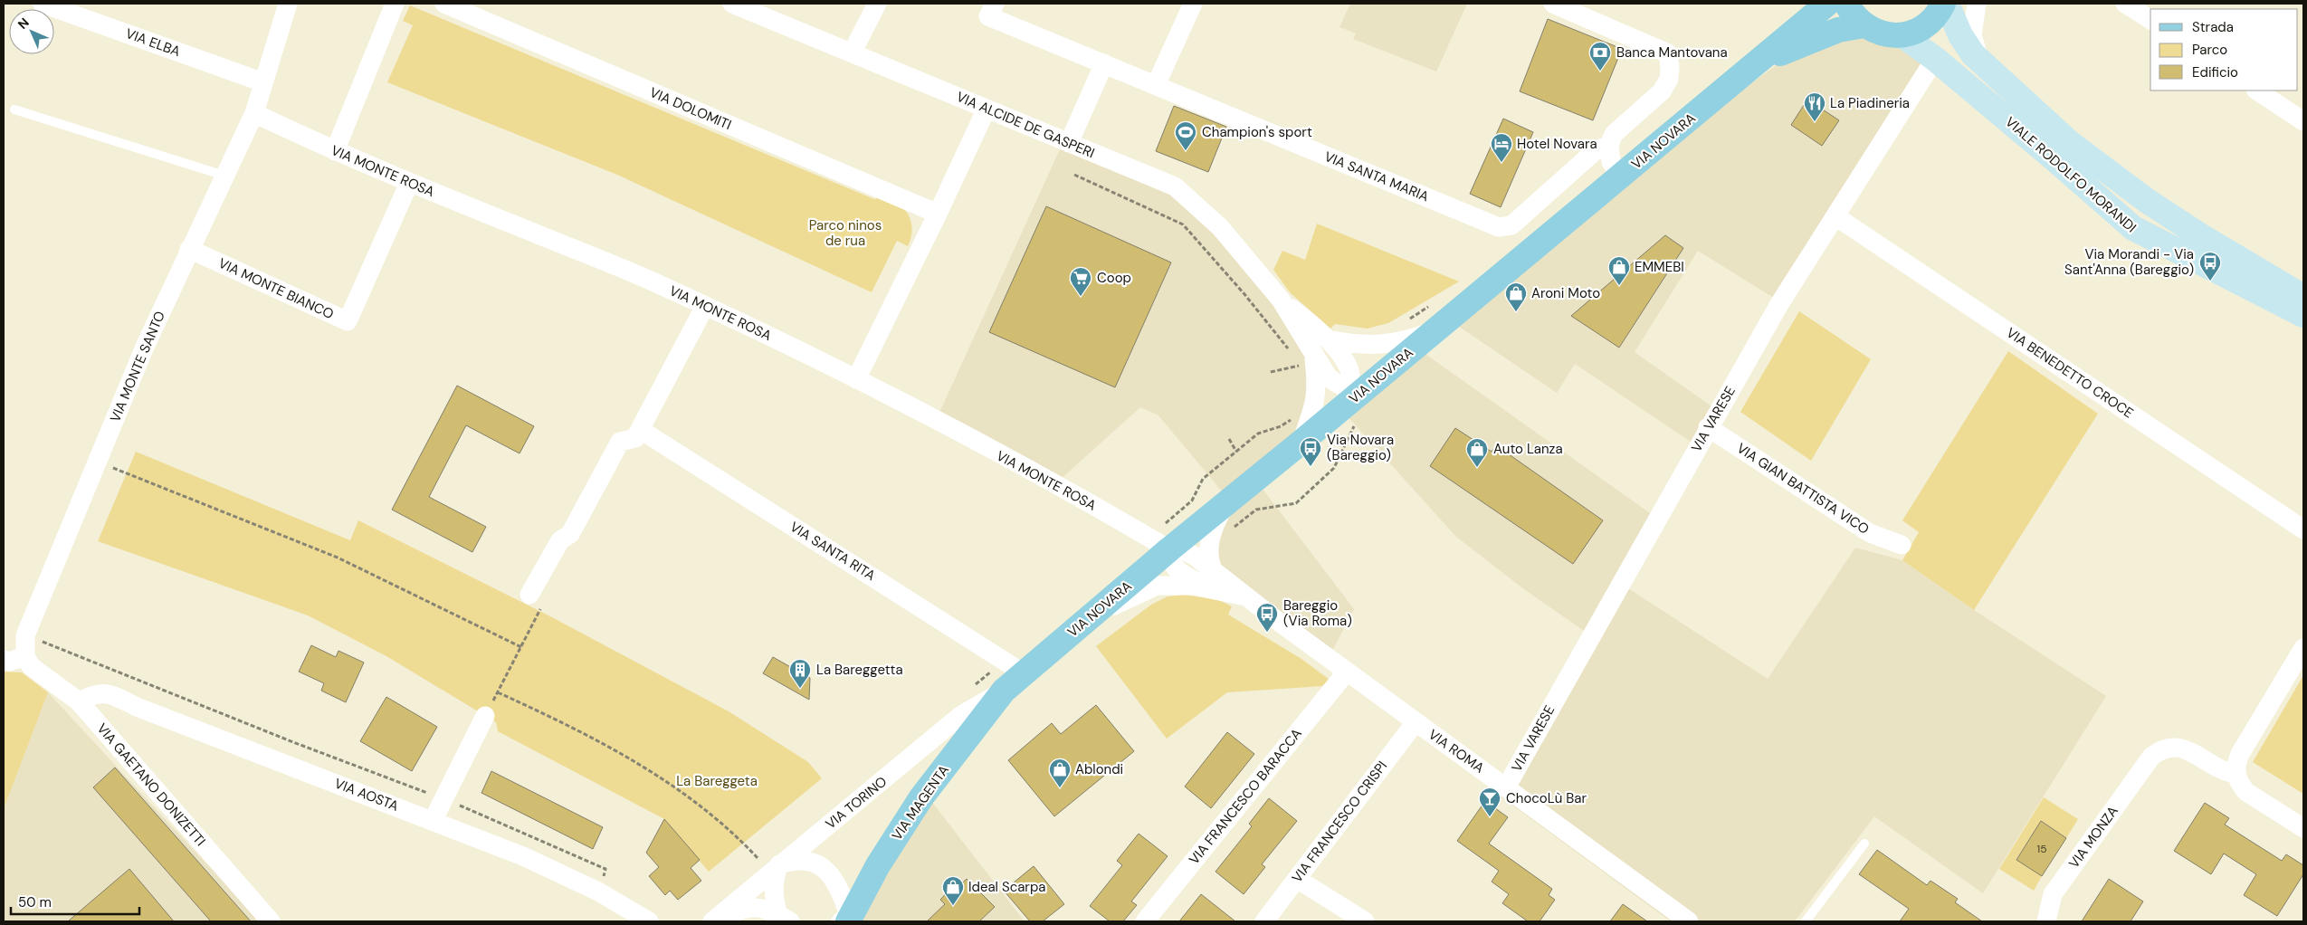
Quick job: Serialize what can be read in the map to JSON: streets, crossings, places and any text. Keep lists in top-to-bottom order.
{
  "streets": {
    "main road": ["VIA NOVARA", "VIA MAGENTA"],
    "street": [
      "VIA ELBA",
      "VIA DOLOMITI",
      "VIA ALCIDE DE GASPERI",
      "VIA MONTE ROSA",
      "VIALE RODOLFO MORANDI",
      "VIA SANTA MARIA",
      "VIA MONTE BIANCO",
      "VIA MONTE SANTO",
      "VIA BENEDETTO CROCE",
      "VIA VARESE",
      "VIA GIAN BATTISTA VICO",
      "VIA SANTA RITA",
      "VIA ROMA",
      "VIA GAETANO DONIZETTI",
      "VIA AOSTA",
      "VIA FRANCESCO BARACCA",
      "VIA TORINO",
      "VIA FRANCESCO CRISPI",
      "VIA MONZA"
    ]
  },
  "crossings": [
    ["VIA ELBA", "VIA MONTE SANTO"],
    ["VIA ALCIDE DE GASPERI", "VIA NOVARA"],
    ["VIA NOVARA", "VIA MONTE ROSA"],
    ["VIA NOVARA", "VIA SANTA RITA"],
    ["VIA NOVARA", "VIA TORINO"],
    ["VIA NOVARA", "VIA MAGENTA"],
    ["VIA MONTE ROSA", "VIA MONTE BIANCO"],
    ["VIA MONTE ROSA", "VIA MONTE SANTO"],
    ["VIA MONTE ROSA", "VIA ROMA"],
    ["VIALE RODOLFO MORANDI", "VIA VARESE"],
    ["VIA MONTE BIANCO", "VIA MONTE SANTO"],
    ["VIA MONTE SANTO", "VIA GAETANO DONIZETTI"],
    ["VIA BENEDETTO CROCE", "VIA VARESE"],
    ["VIA VARESE", "VIA GIAN BATTISTA VICO"],
    ["VIA VARESE", "VIA ROMA"],
    ["VIA ROMA", "VIA FRANCESCO BARACCA"],
    ["VIA ROMA", "VIA FRANCESCO CRISPI"],
    ["VIA GAETANO DONIZETTI", "VIA AOSTA"],
    ["VIA TORINO", "VIA MAGENTA"]
  ],
  "parks": ["Parco ninos de rua", "La Bareggeta"],
  "places": {
    "bank": ["Banca Mantovana"],
    "restaurant": ["La Piadineria"],
    "sports": ["Champion's sport"],
    "hotel": ["Hotel Novara"],
    "bus stop": ["Via Morandi - Via Sant'Anna (Bareggio)", "Via Novara (Bareggio)", "Bareggio (Via Roma)"],
    "shop": [
      "EMMEBI",
      "Aroni Moto",
      "Auto Lanza",
      "Ablondi",
      "Ideal Scarpa"
    ],
    "supermarket": ["Coop"],
    "building": ["La Bareggetta"],
    "bar": ["ChocoLù Bar"]
  },
  "house_numbers": ["15"],
  "legend": ["Strada", "Parco", "Edificio"],
  "scale_bar": "50 m",
  "north": "top left"
}
